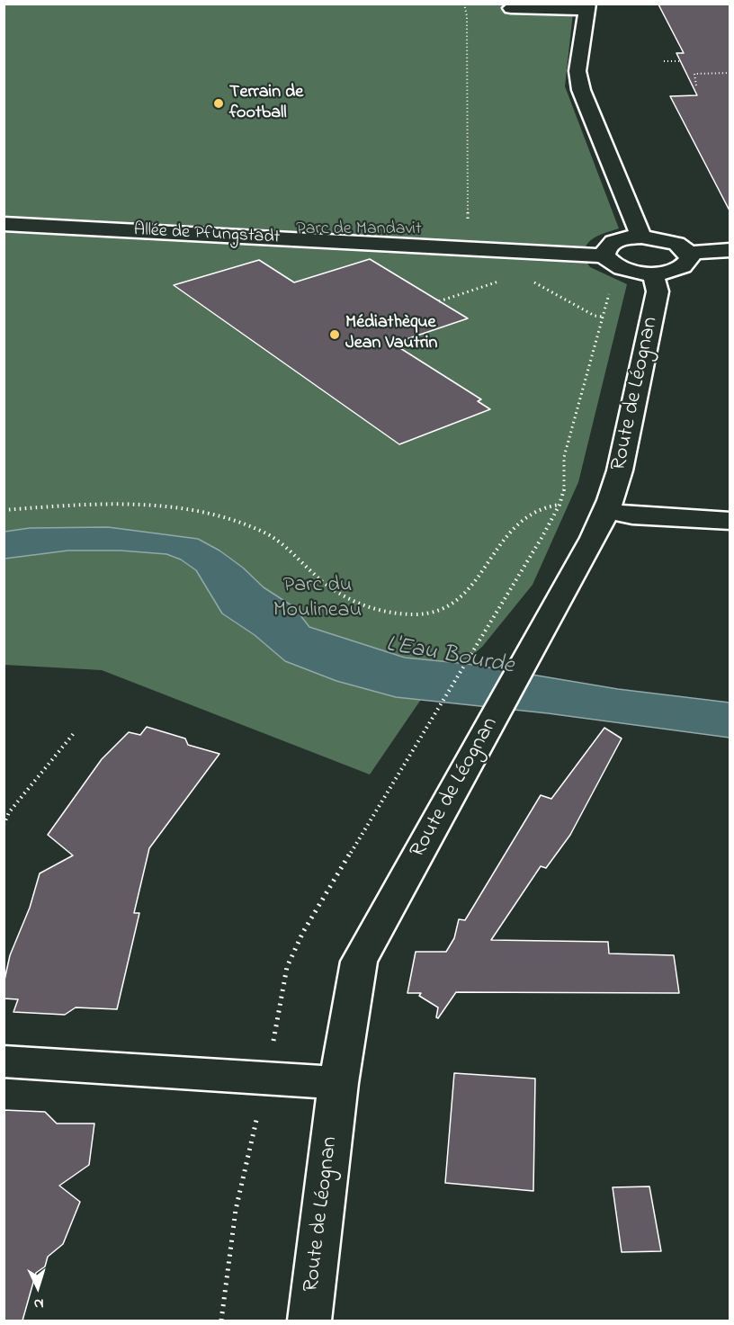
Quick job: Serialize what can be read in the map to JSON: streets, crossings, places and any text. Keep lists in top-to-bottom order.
{
  "streets": {
    "street": ["Allée de Pfungstadt", "Route de Léognan"]
  },
  "water": ["L'Eau Bourde"],
  "parks": ["Parc de Mandavit", "Parc du Moulineau"],
  "places": ["Terrain de football", "Médiathèque Jean Vautrin"],
  "north": "bottom"
}
